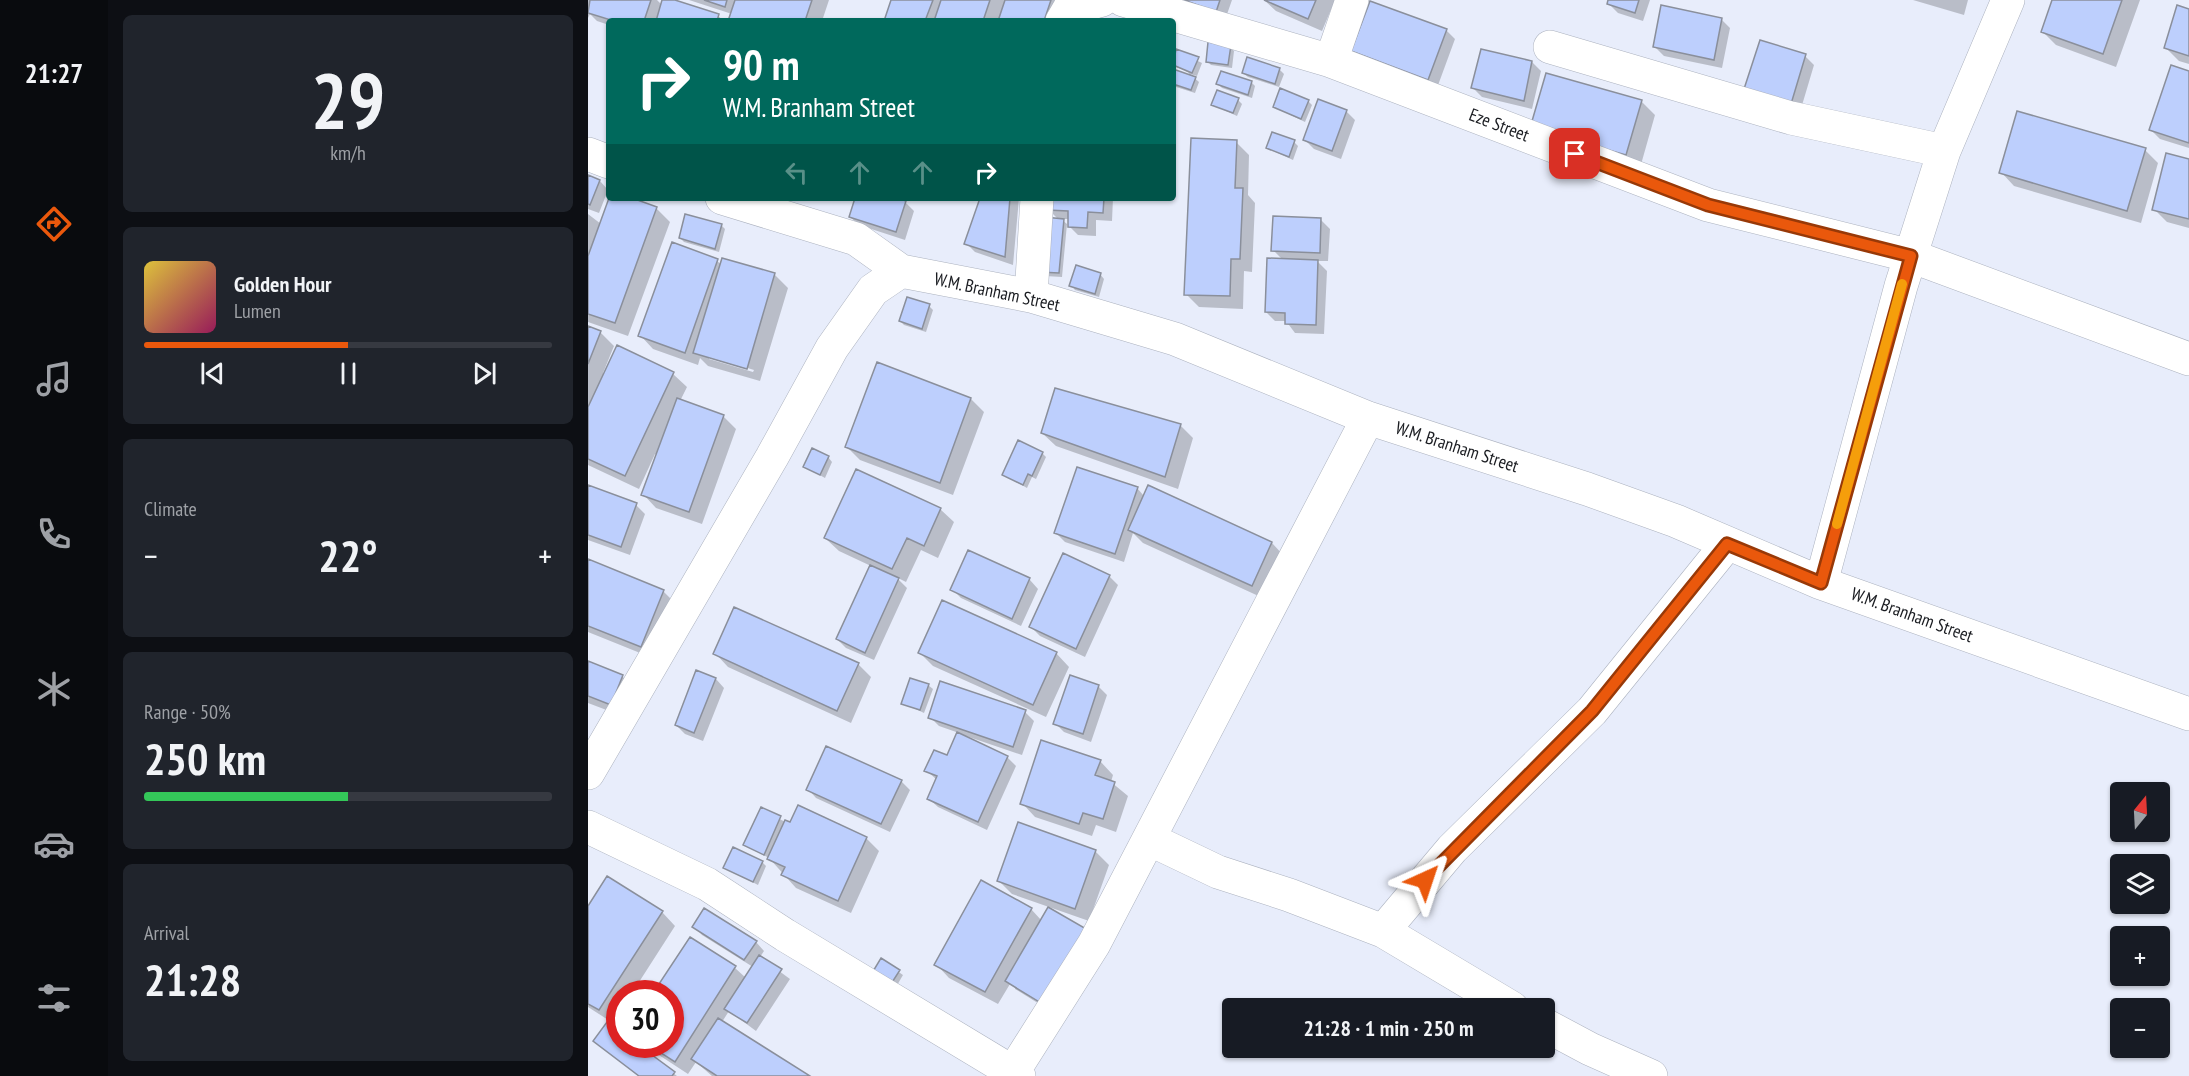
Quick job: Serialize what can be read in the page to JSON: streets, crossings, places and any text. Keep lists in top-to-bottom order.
{
  "streets": {
    "street": ["Eze Street", "W.M. Branham Street"]
  },
  "north": "top",
  "page": {
    "tabs": "21:27",
    "tile": [
      ["29", "km/h"],
      "Climate",
      ["Range · 50%", "250 km"],
      ["Arrival", "21:28"]
    ],
    "turn": ["90 m", "W.M. Branham Street"],
    "song": ["Golden Hour", "Lumen"],
    "heat": ["−", "22°", "+"],
    "map_buttons": ["+", "−"],
    "limit": "30",
    "trip": "21:28 · 1 min · 250 m"
  }
}
